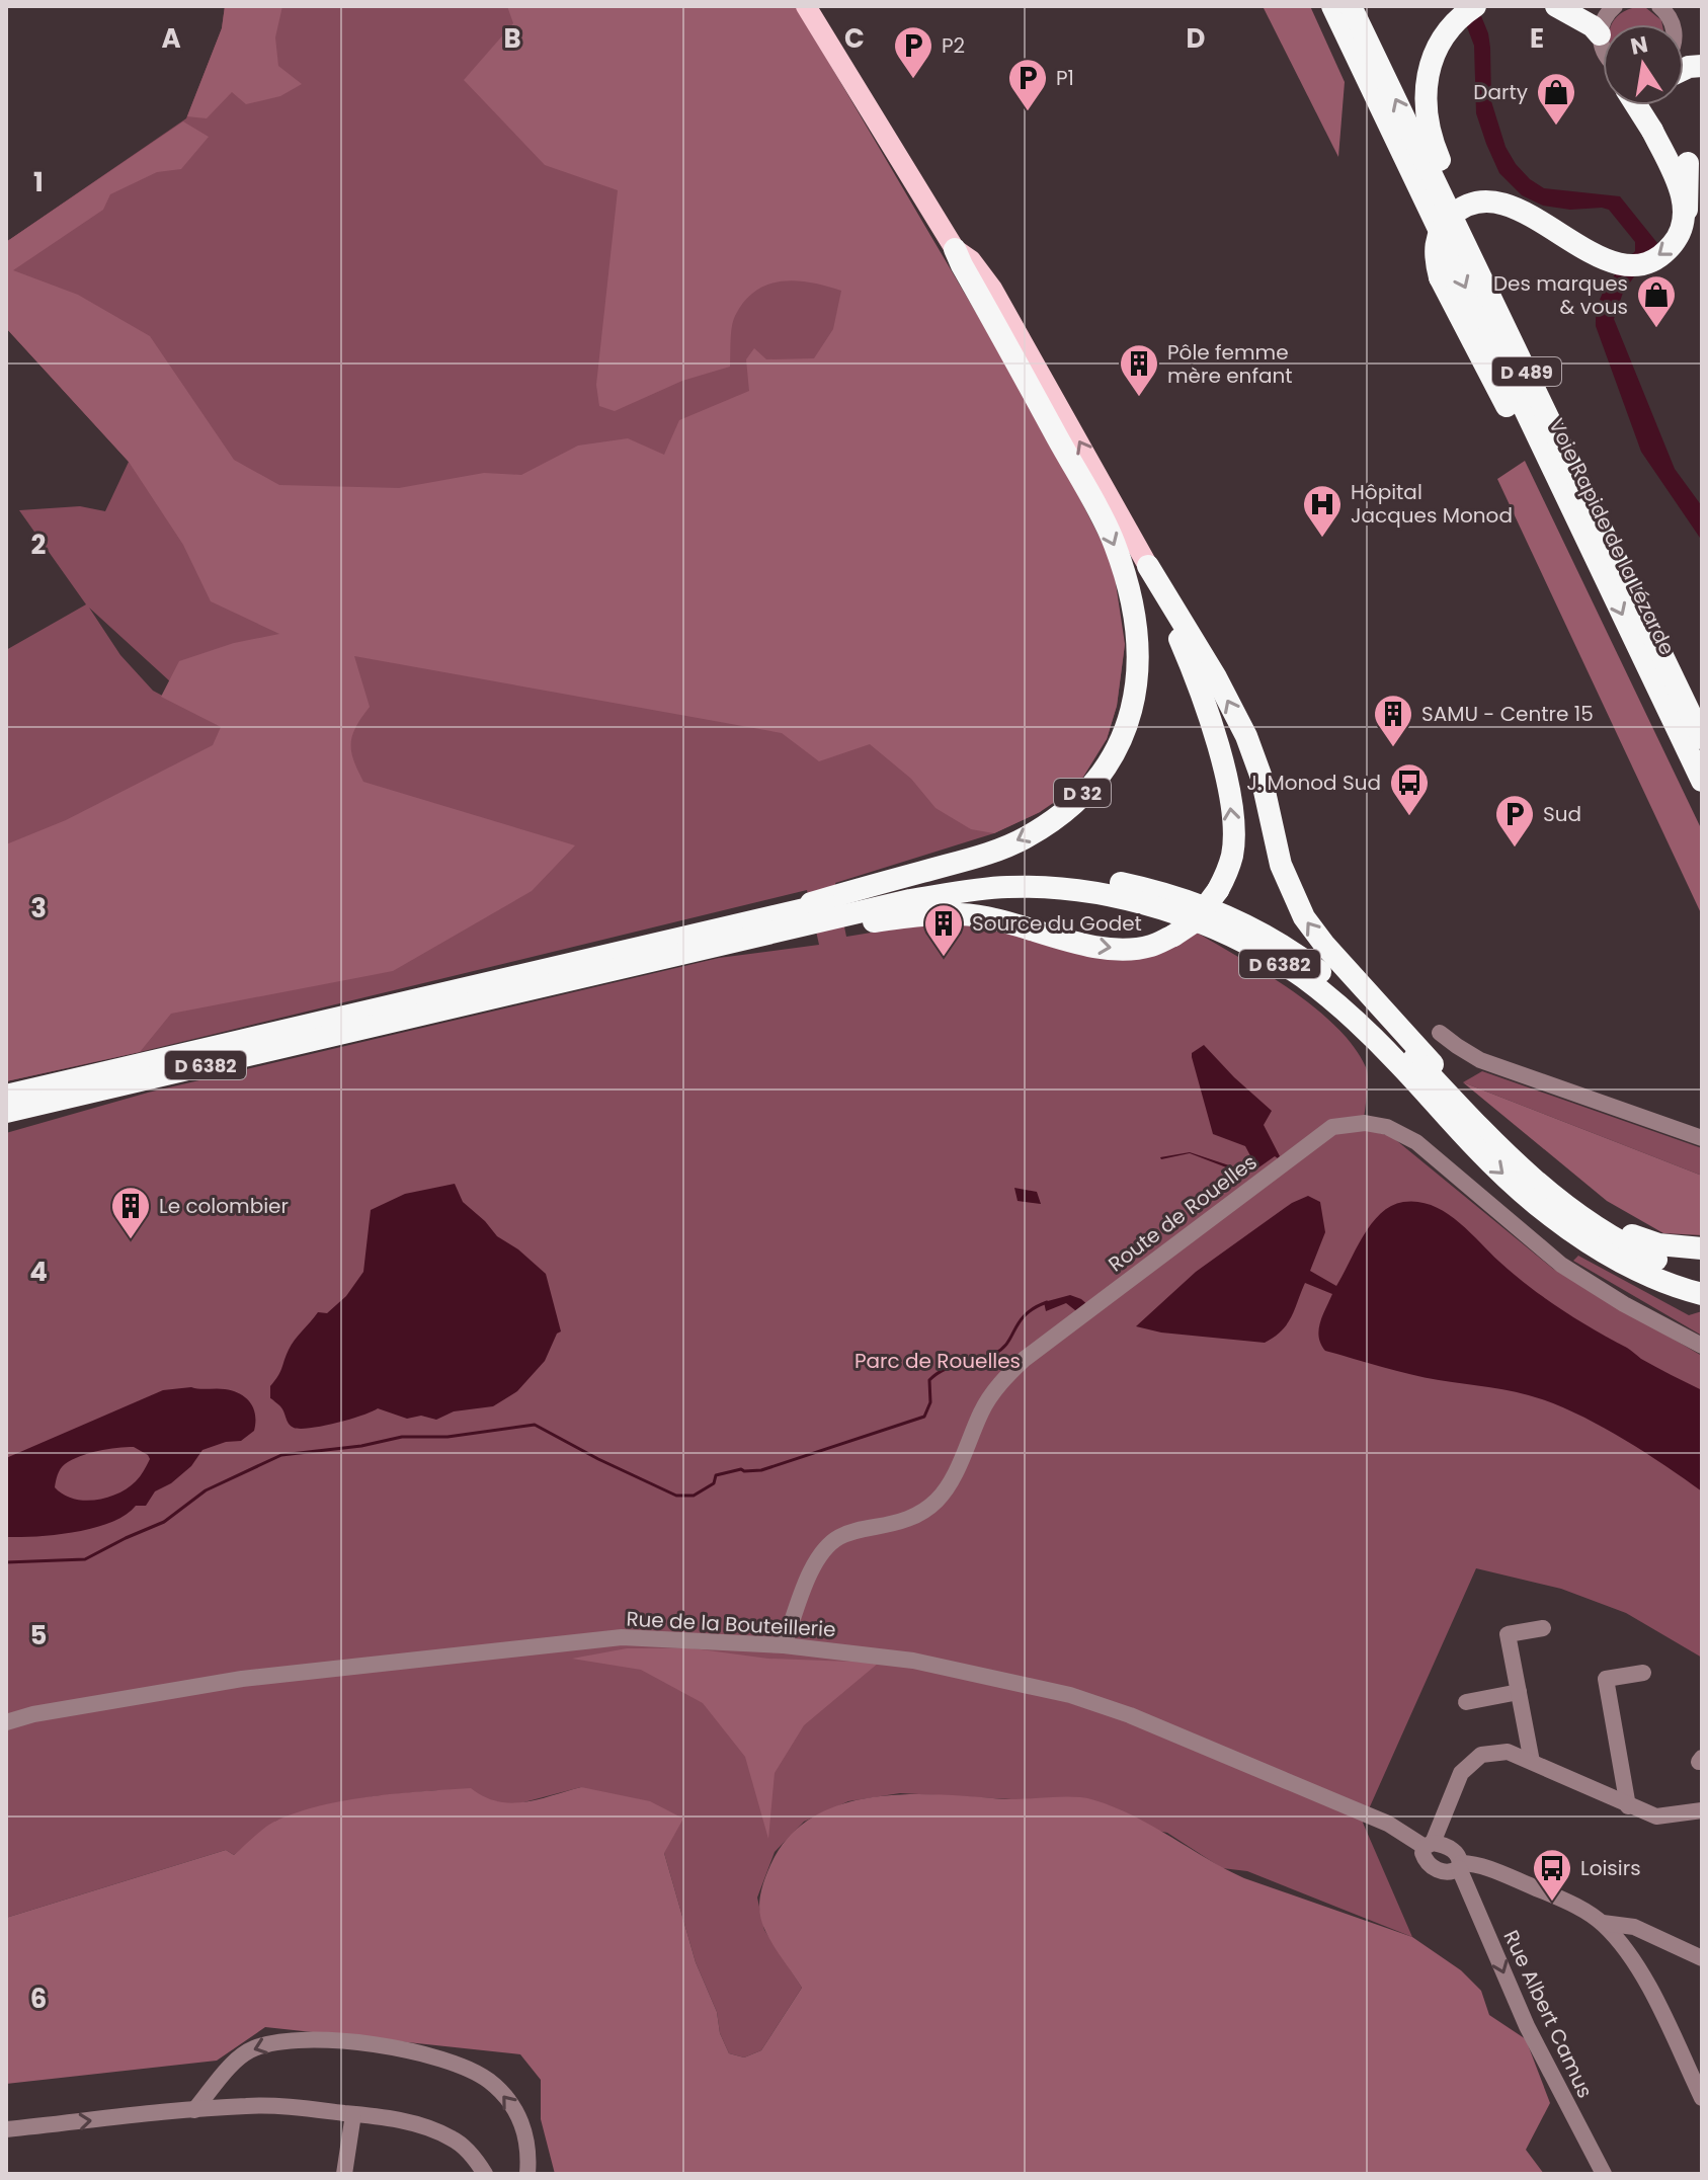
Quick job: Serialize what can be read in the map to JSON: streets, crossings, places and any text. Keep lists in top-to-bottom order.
{
  "streets": {
    "highway": [
      "D 489",
      "Voie Rapide de la Lézarde",
      "D 32",
      "D 6382"
    ],
    "street": ["Route de Rouelles", "Rue de la Bouteillerie", "Rue Albert Camus"]
  },
  "crossings": [
    ["D 32", "D 6382"],
    ["Route de Rouelles", "Rue de la Bouteillerie"]
  ],
  "parks": ["Parc de Rouelles"],
  "places": {
    "parking": ["P2", "P1", "Sud"],
    "shop": ["Darty", "Des marques & vous"],
    "building": [
      "Pôle femme mère enfant",
      "SAMU - Centre 15",
      "Source du Godet",
      "Le colombier"
    ],
    "hospital": ["Hôpital Jacques Monod"],
    "bus stop": ["J. Monod Sud", "Loisirs"]
  },
  "north": "top",
  "grid": {
    "columns": [
      "A",
      "B",
      "C",
      "D",
      "E"
    ],
    "rows": [
      "1",
      "2",
      "3",
      "4",
      "5",
      "6"
    ]
  }
}
